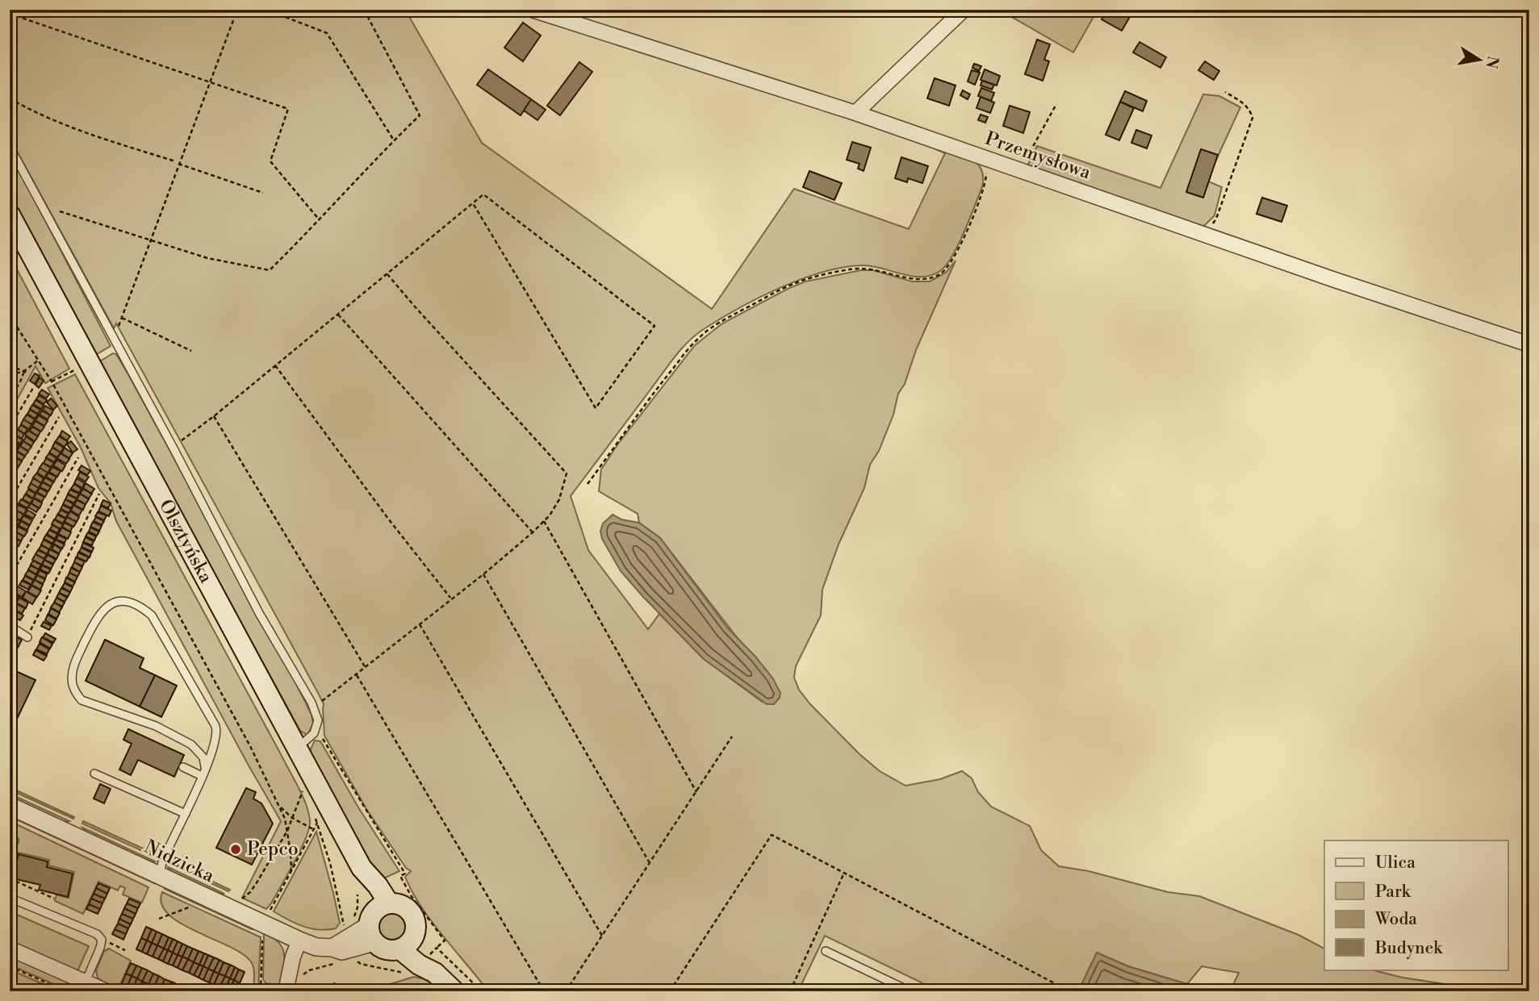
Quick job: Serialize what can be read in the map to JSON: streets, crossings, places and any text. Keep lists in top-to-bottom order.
{
  "streets": {
    "main road": ["Olsztyńska"],
    "street": ["Przemysłowa", "Nidzicka"]
  },
  "places": ["Pepco"],
  "legend": [
    "Ulica",
    "Park",
    "Woda",
    "Budynek"
  ],
  "north": "right"
}
